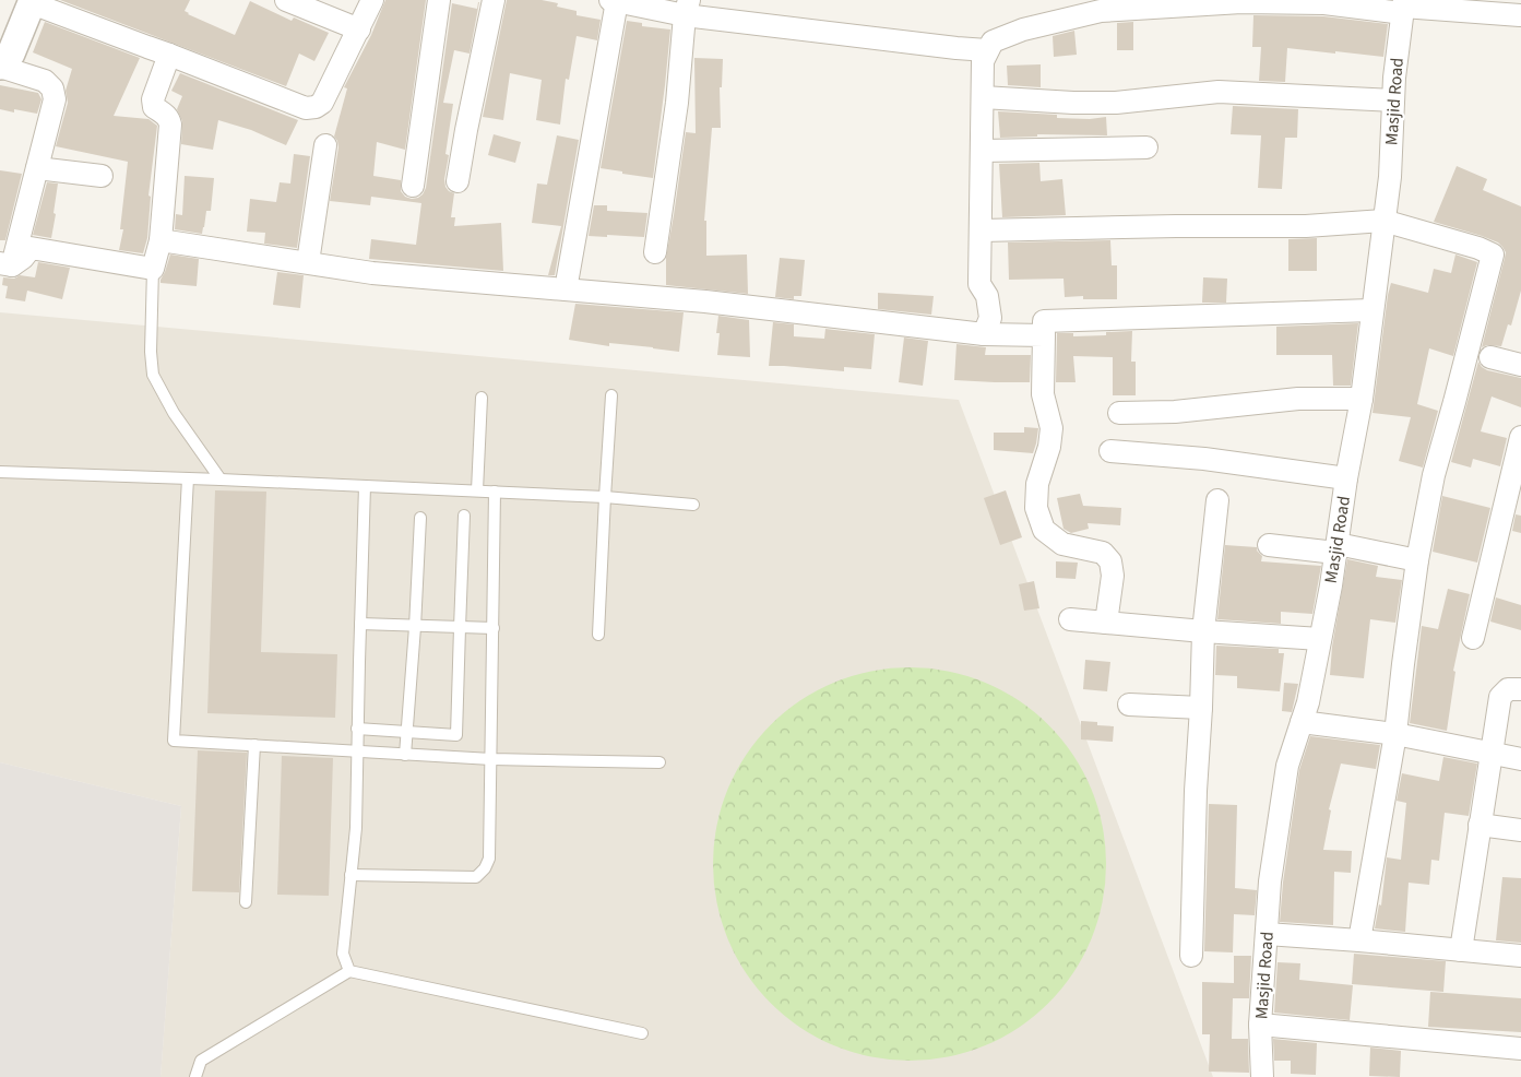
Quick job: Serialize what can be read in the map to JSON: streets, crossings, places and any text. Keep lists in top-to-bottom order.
{
  "streets": {
    "street": ["Masjid Road"]
  }
}
